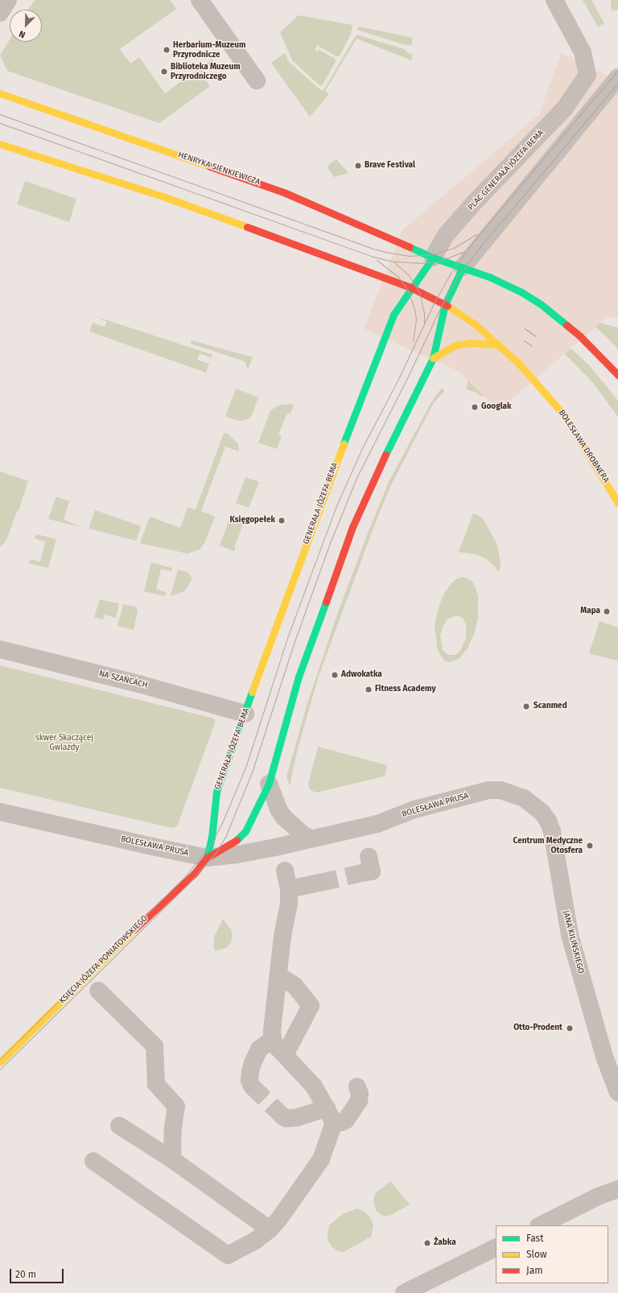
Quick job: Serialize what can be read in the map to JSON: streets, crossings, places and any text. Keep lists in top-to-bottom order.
{
  "streets": {
    "street": [
      "HENRYKA SIENKIEWICZA",
      "PLAC GENERAŁA JÓZEFA BEMA",
      "BOLESŁAWA DROBNERA",
      "GENERAŁA JÓZEFA BEMA",
      "NA SZAŃCACH",
      "BOLESŁAWA PRUSA",
      "JANA KILIŃSKIEGO",
      "KSIĘCIA JÓZEFA PONIATOWSKIEGO"
    ]
  },
  "crossings": [
    ["HENRYKA SIENKIEWICZA", "PLAC GENERAŁA JÓZEFA BEMA"],
    ["PLAC GENERAŁA JÓZEFA BEMA", "BOLESŁAWA DROBNERA"],
    ["PLAC GENERAŁA JÓZEFA BEMA", "GENERAŁA JÓZEFA BEMA"],
    ["BOLESŁAWA DROBNERA", "GENERAŁA JÓZEFA BEMA"],
    ["GENERAŁA JÓZEFA BEMA", "NA SZAŃCACH"],
    ["GENERAŁA JÓZEFA BEMA", "BOLESŁAWA PRUSA"],
    ["GENERAŁA JÓZEFA BEMA", "KSIĘCIA JÓZEFA PONIATOWSKIEGO"],
    ["BOLESŁAWA PRUSA", "JANA KILIŃSKIEGO"],
    ["BOLESŁAWA PRUSA", "KSIĘCIA JÓZEFA PONIATOWSKIEGO"]
  ],
  "parks": ["skwer Skaczącej Gwiazdy"],
  "places": [
    "Herbarium-Muzeum Przyrodnicze",
    "Biblioteka Muzeum Przyrodniczego",
    "Brave Festival",
    "Googlak",
    "Księgopełek",
    "Mapa",
    "Adwokatka",
    "Fitness Academy",
    "Scanmed",
    "Centrum Medyczne Otosfera",
    "Otto-Prodent",
    "Żabka"
  ],
  "legend": ["Fast", "Slow", "Jam"],
  "scale_bar": "20 m",
  "north": "bottom left"
}
